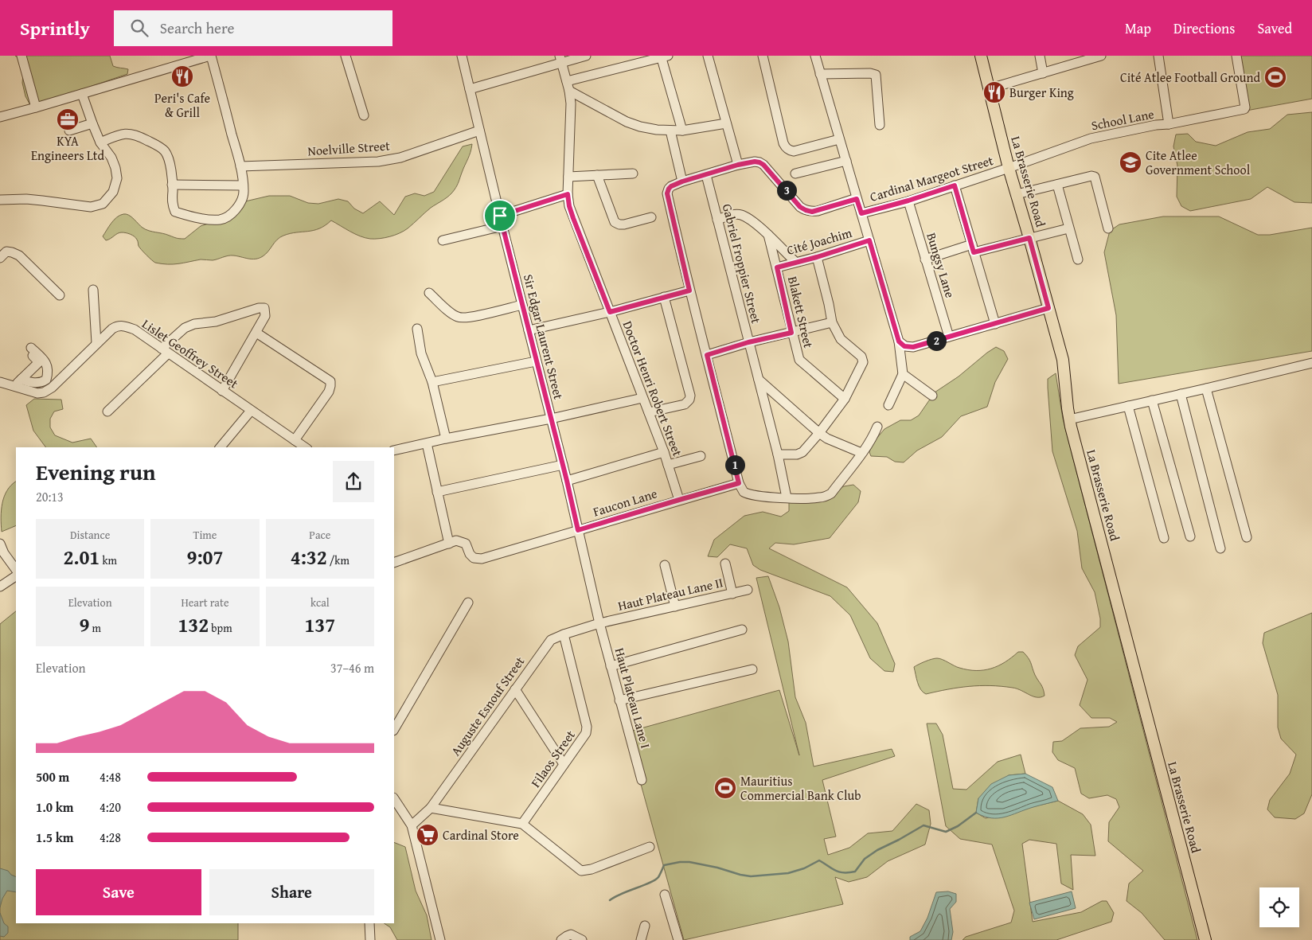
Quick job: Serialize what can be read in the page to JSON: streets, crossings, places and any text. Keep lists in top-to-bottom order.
{
  "streets": {
    "main road": ["La Brasserie Road"],
    "street": [
      "School Lane",
      "Noelville Street",
      "Cardinal Margeot Street",
      "Cité Joachim",
      "Gabriel Froppier Street",
      "Bungsy Lane",
      "Blakett Street",
      "Sir Edgar Laurent Street",
      "Lislet Geoffrey Street",
      "Doctor Henri Robert Street",
      "Faucon Lane",
      "Haut Plateau Lane II",
      "Haut Plateau Lane I",
      "Auguste Esnouf Street",
      "Filaos Street"
    ]
  },
  "crossings": [
    ["School Lane", "Cardinal Margeot Street"],
    ["School Lane", "La Brasserie Road"],
    ["Noelville Street", "Sir Edgar Laurent Street"],
    ["Cardinal Margeot Street", "La Brasserie Road"],
    ["Cardinal Margeot Street", "Bungsy Lane"],
    ["Cité Joachim", "Blakett Street"],
    ["Sir Edgar Laurent Street", "Faucon Lane"],
    ["Sir Edgar Laurent Street", "Haut Plateau Lane II"],
    ["Sir Edgar Laurent Street", "Haut Plateau Lane I"],
    ["Sir Edgar Laurent Street", "Auguste Esnouf Street"],
    ["Doctor Henri Robert Street", "Faucon Lane"],
    ["Haut Plateau Lane II", "Haut Plateau Lane I"],
    ["Haut Plateau Lane II", "Auguste Esnouf Street"],
    ["Haut Plateau Lane I", "Auguste Esnouf Street"],
    ["Auguste Esnouf Street", "Filaos Street"]
  ],
  "places": {
    "restaurant": ["Peri's Cafe & Grill", "Burger King"],
    "sports": ["Cité Atlee Football Ground", "Mauritius Commercial Bank Club"],
    "office": ["KYA Engineers Ltd"],
    "school or university": ["Cite Atlee Government School"],
    "supermarket": ["Cardinal Store"]
  },
  "page": {
    "header": "Sprintly",
    "search": "Search here",
    "nav": ["Map", "Directions", "Saved"],
    "pins": ["3", "2", "1"],
    "heading": ["Evening run", "20:13"],
    "stats": [
      ["Distance", "2.01 km"],
      ["Time", "9:07"],
      ["Pace", "4:32 /km"],
      ["Elevation", "9 m"],
      ["Heart rate", "132 bpm"],
      ["kcal", "137"]
    ],
    "chart": ["Elevation", "37–46 m"],
    "list": [
      {
        "name": "500 m",
        "note": "4:48"
      },
      {
        "name": "1.0 km",
        "note": "4:20"
      },
      {
        "name": "1.5 km",
        "note": "4:28"
      }
    ],
    "buttons": ["Save", "Share"]
  }
}
